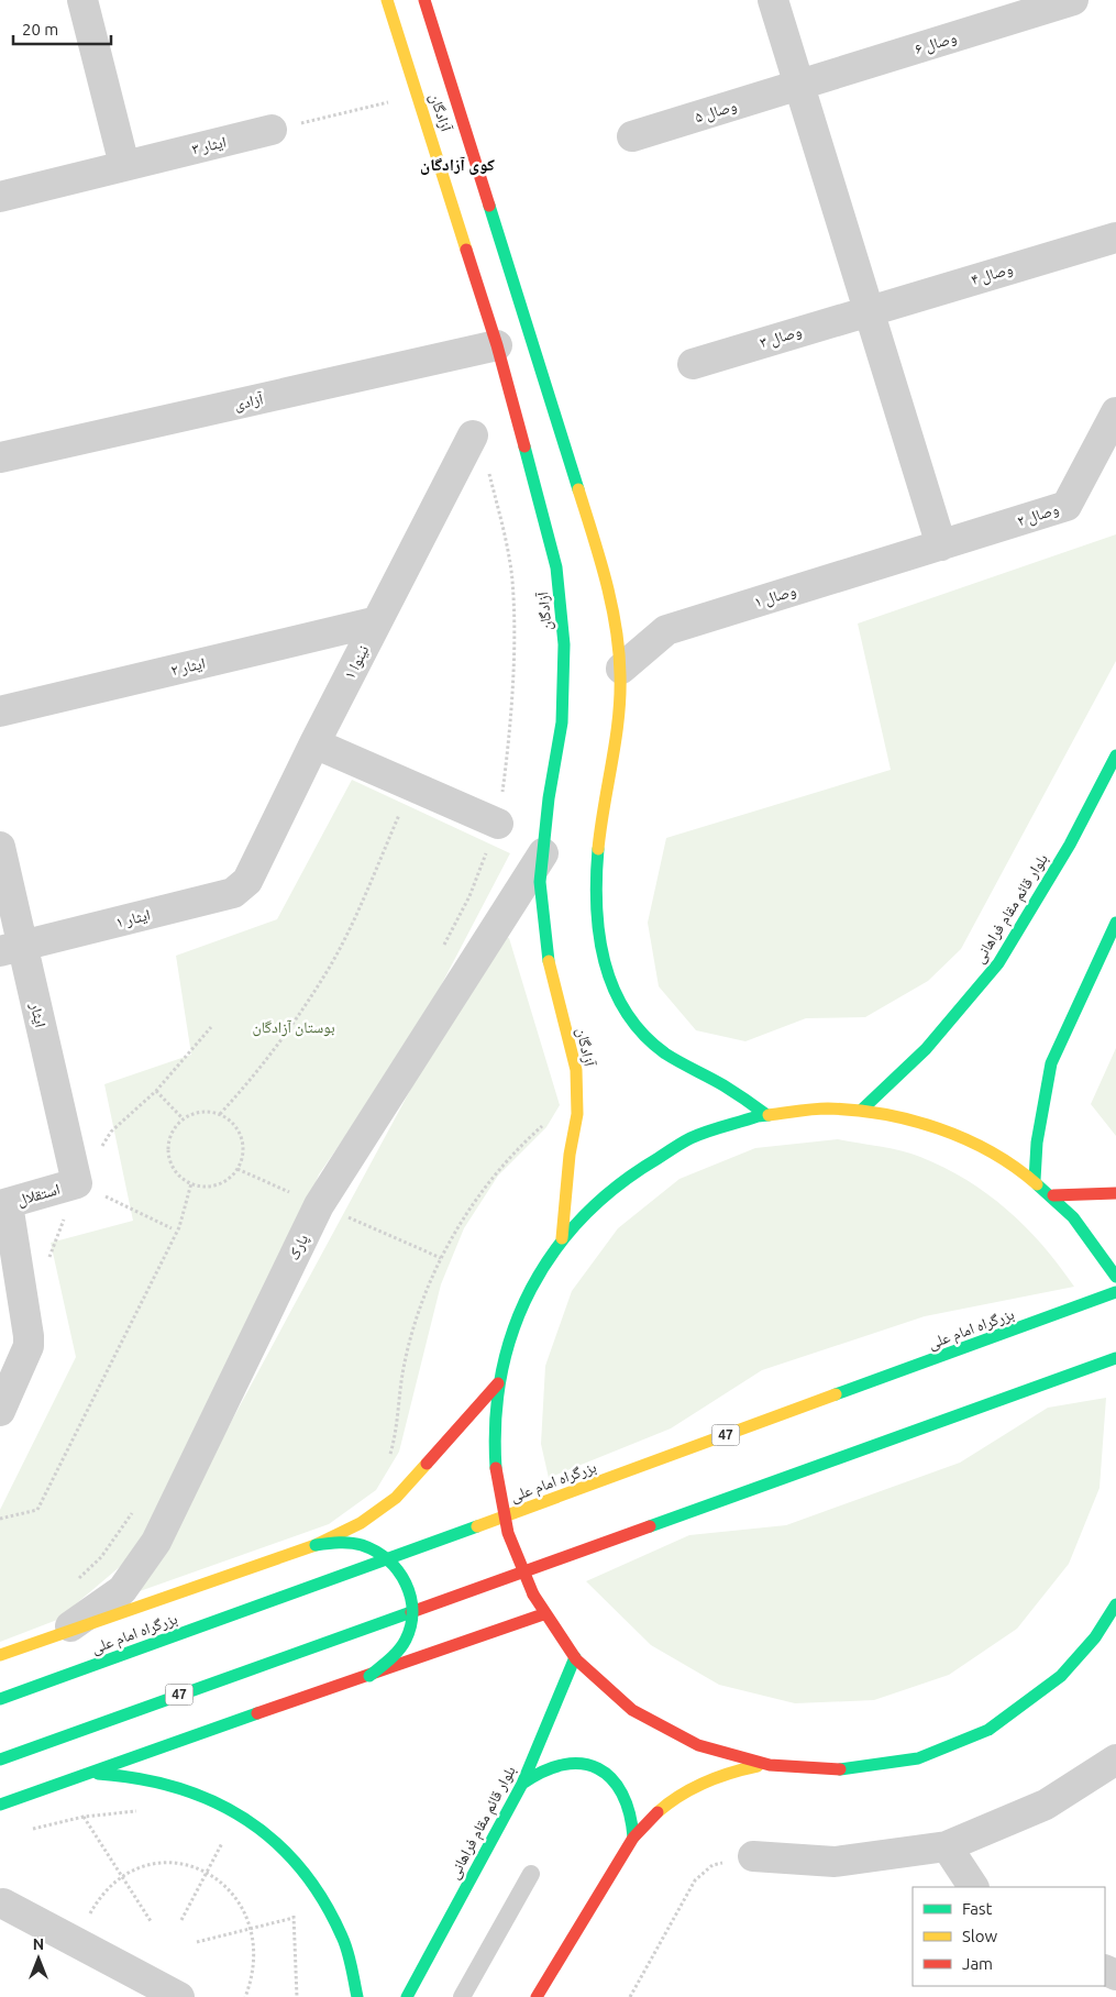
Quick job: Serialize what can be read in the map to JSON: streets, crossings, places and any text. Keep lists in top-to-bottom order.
{
  "streets": {
    "main road": [
      "آزادگان",
      "بلوار قائم مقام فراهانی",
      "بزرگراه امام علی",
      "47"
    ],
    "street": [
      "وصال ۶",
      "وصال ۵",
      "ایثار ۳",
      "وصال ۴",
      "وصال ۳",
      "آزادی",
      "وصال ۲",
      "وصال ۱",
      "نینوا ۱",
      "ایثار ۲",
      "ایثار ۱",
      "ایثار",
      "استقلال",
      "پارک"
    ]
  },
  "crossings": [
    ["وصال ۶", "وصال ۵"],
    ["آزادگان", "آزادی"],
    ["آزادگان", "وصال ۱"],
    ["آزادگان", "پارک"],
    ["وصال ۴", "وصال ۳"],
    ["وصال ۲", "وصال ۱"],
    ["نینوا ۱", "ایثار ۲"],
    ["نینوا ۱", "ایثار ۱"],
    ["ایثار ۱", "ایثار"],
    ["ایثار", "استقلال"]
  ],
  "districts": ["کوی آزادگان"],
  "parks": ["بوستان آزادگان"],
  "legend": ["Fast", "Slow", "Jam"],
  "scale_bar": "20 m",
  "north": "top"
}
